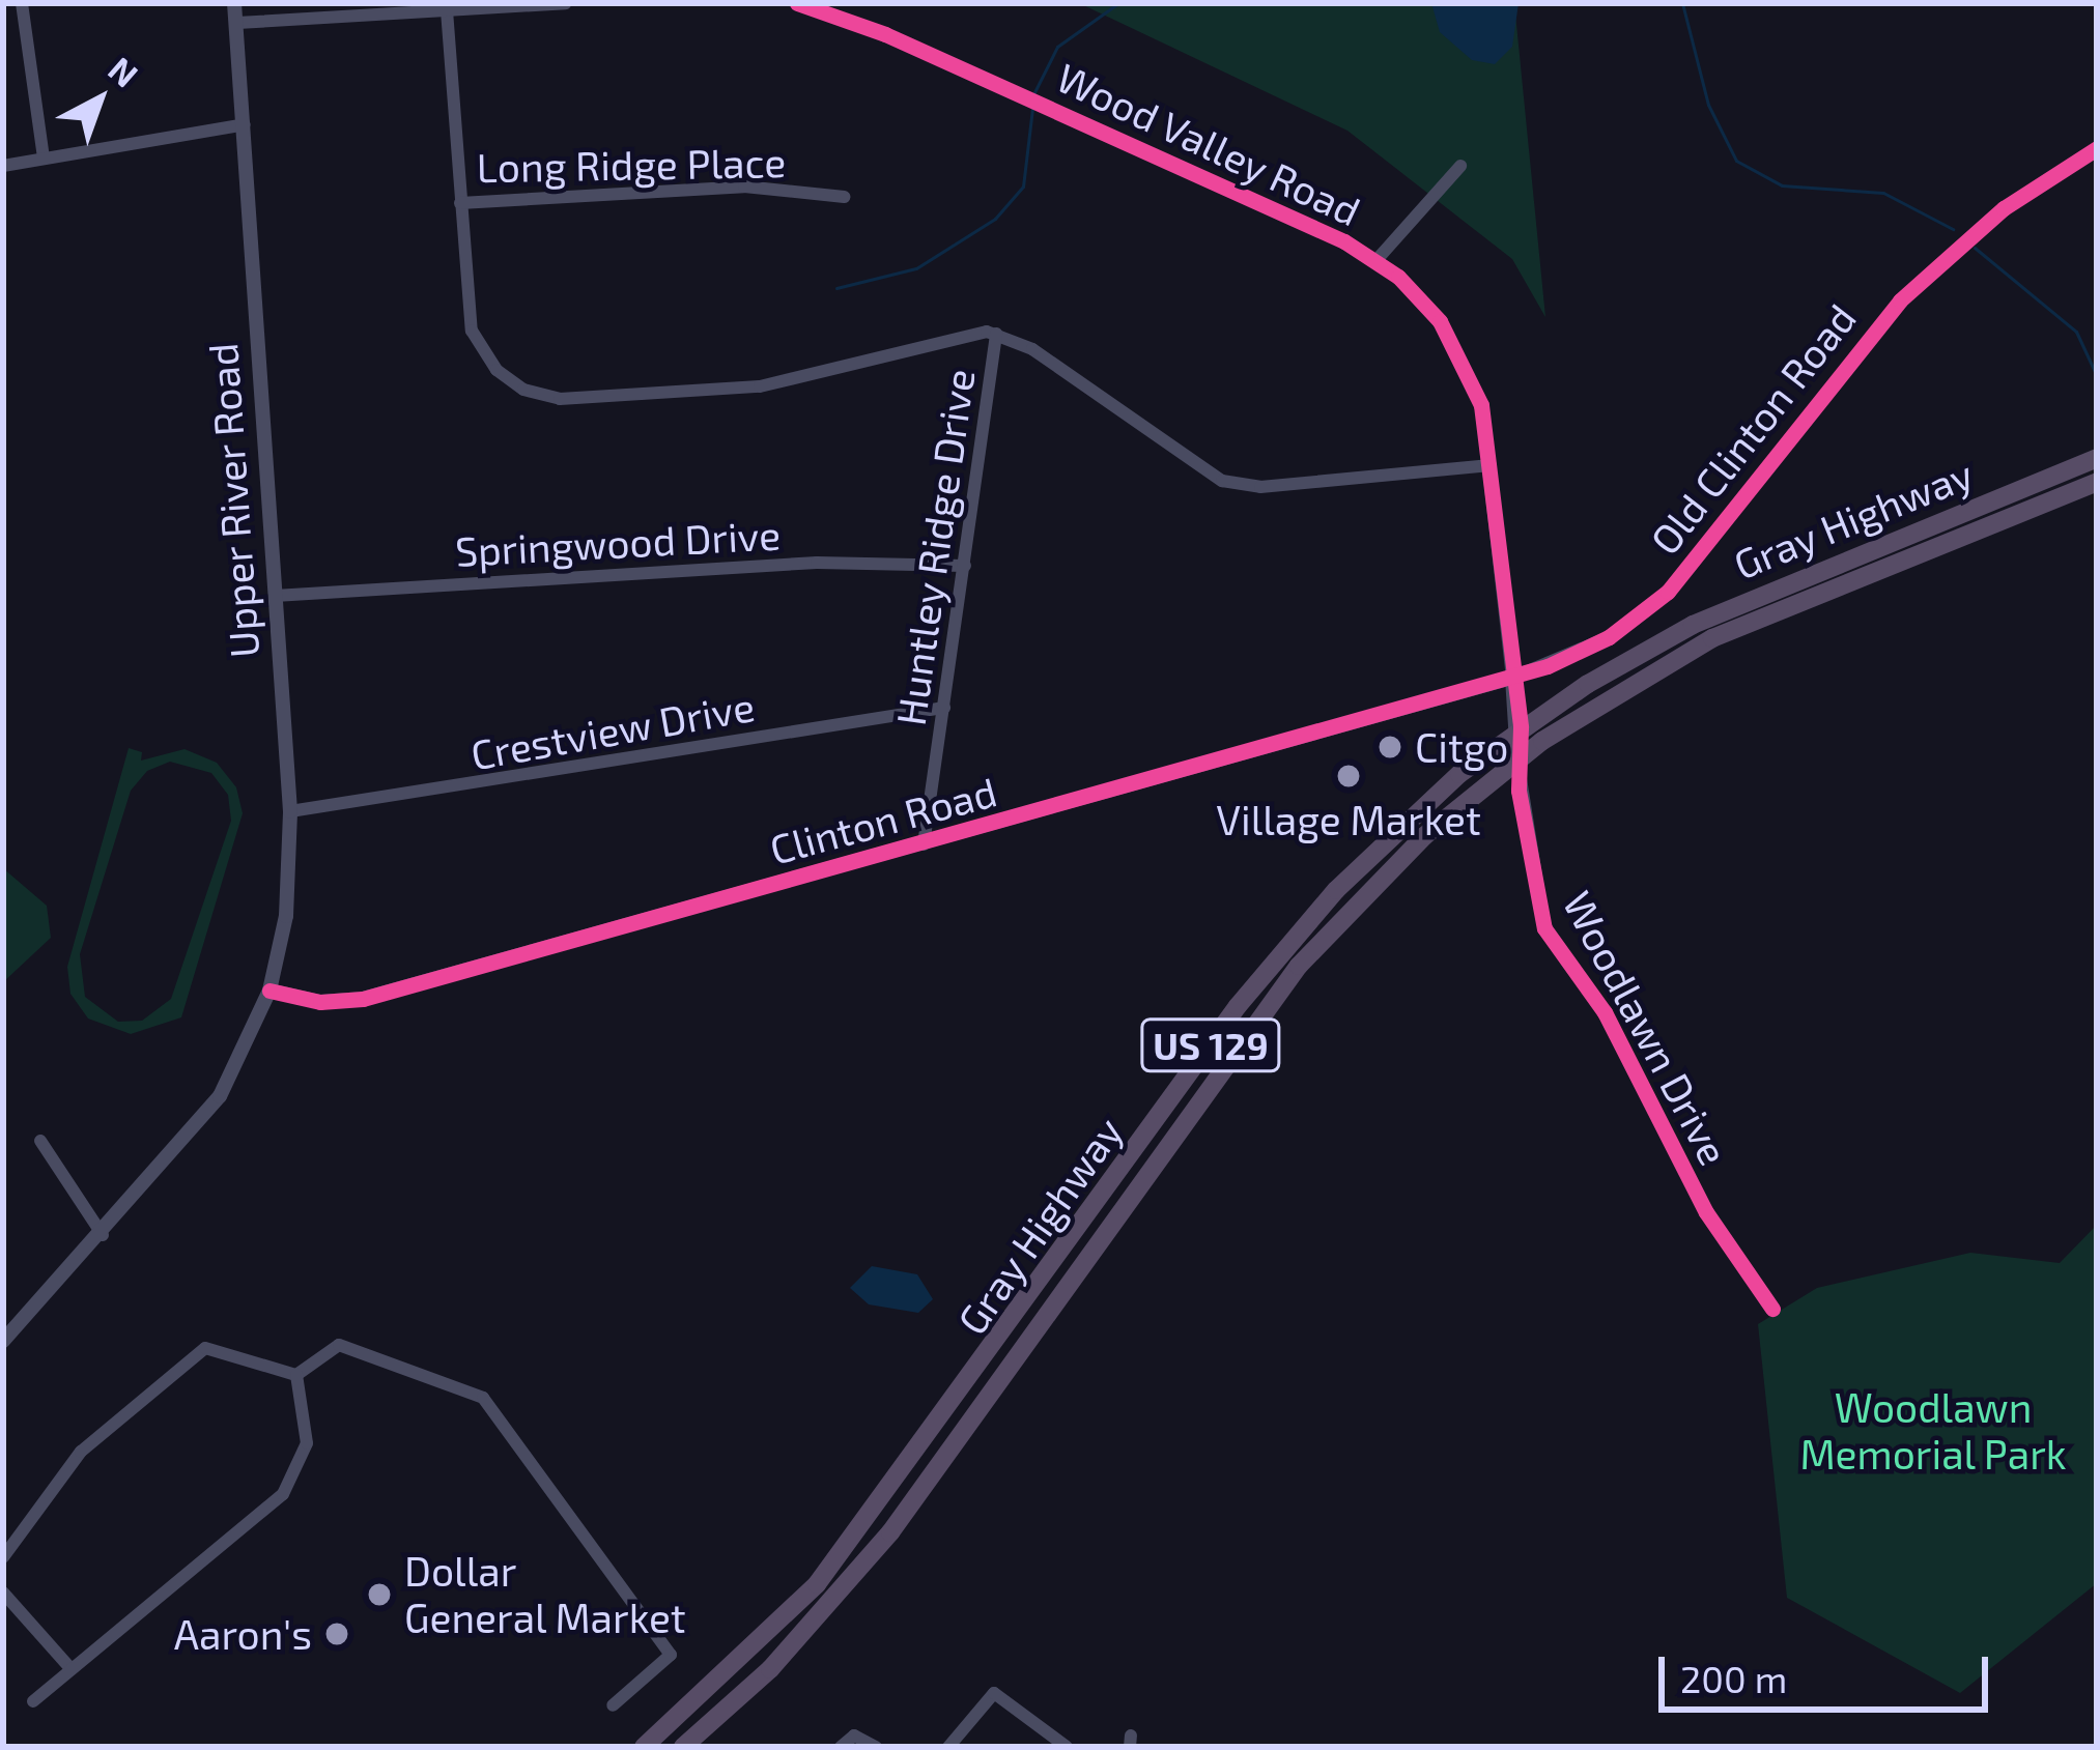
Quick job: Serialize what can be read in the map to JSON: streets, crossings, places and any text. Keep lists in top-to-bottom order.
{
  "streets": {
    "highway": ["Gray Highway", "US 129"],
    "street": [
      "Wood Valley Road",
      "Long Ridge Place",
      "Old Clinton Road",
      "Upper River Road",
      "Springwood Drive",
      "Huntley Ridge Drive",
      "Crestview Drive",
      "Clinton Road",
      "Woodlawn Drive"
    ]
  },
  "crossings": [
    ["Wood Valley Road", "Old Clinton Road"],
    ["Wood Valley Road", "Clinton Road"],
    ["Old Clinton Road", "Clinton Road"],
    ["Upper River Road", "Springwood Drive"],
    ["Upper River Road", "Crestview Drive"],
    ["Upper River Road", "Clinton Road"],
    ["Gray Highway", "Woodlawn Drive"],
    ["Springwood Drive", "Huntley Ridge Drive"],
    ["Huntley Ridge Drive", "Crestview Drive"],
    ["Huntley Ridge Drive", "Clinton Road"]
  ],
  "parks": ["Woodlawn Memorial Park"],
  "places": [
    "Citgo",
    "Village Market",
    "Dollar General Market",
    "Aaron's"
  ],
  "scale_bar": "200 m",
  "north": "top right"
}
